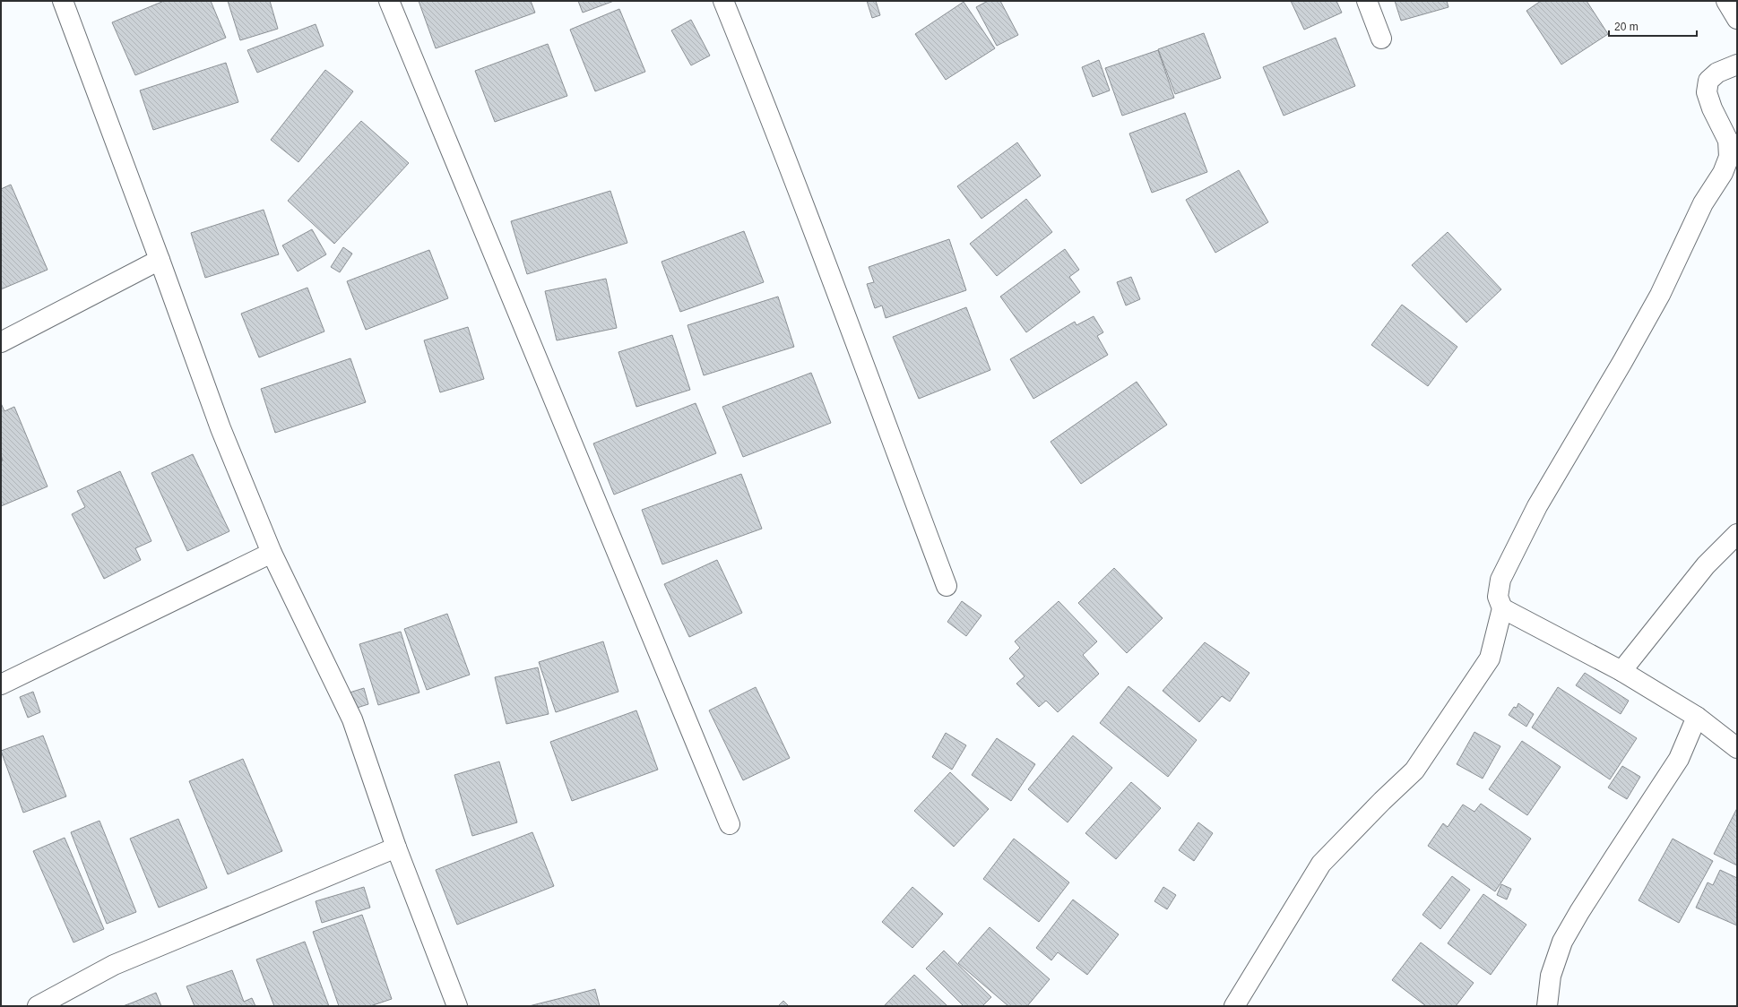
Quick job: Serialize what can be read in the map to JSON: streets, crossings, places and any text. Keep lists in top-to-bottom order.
{
  "scale_bar": "20 m"
}
